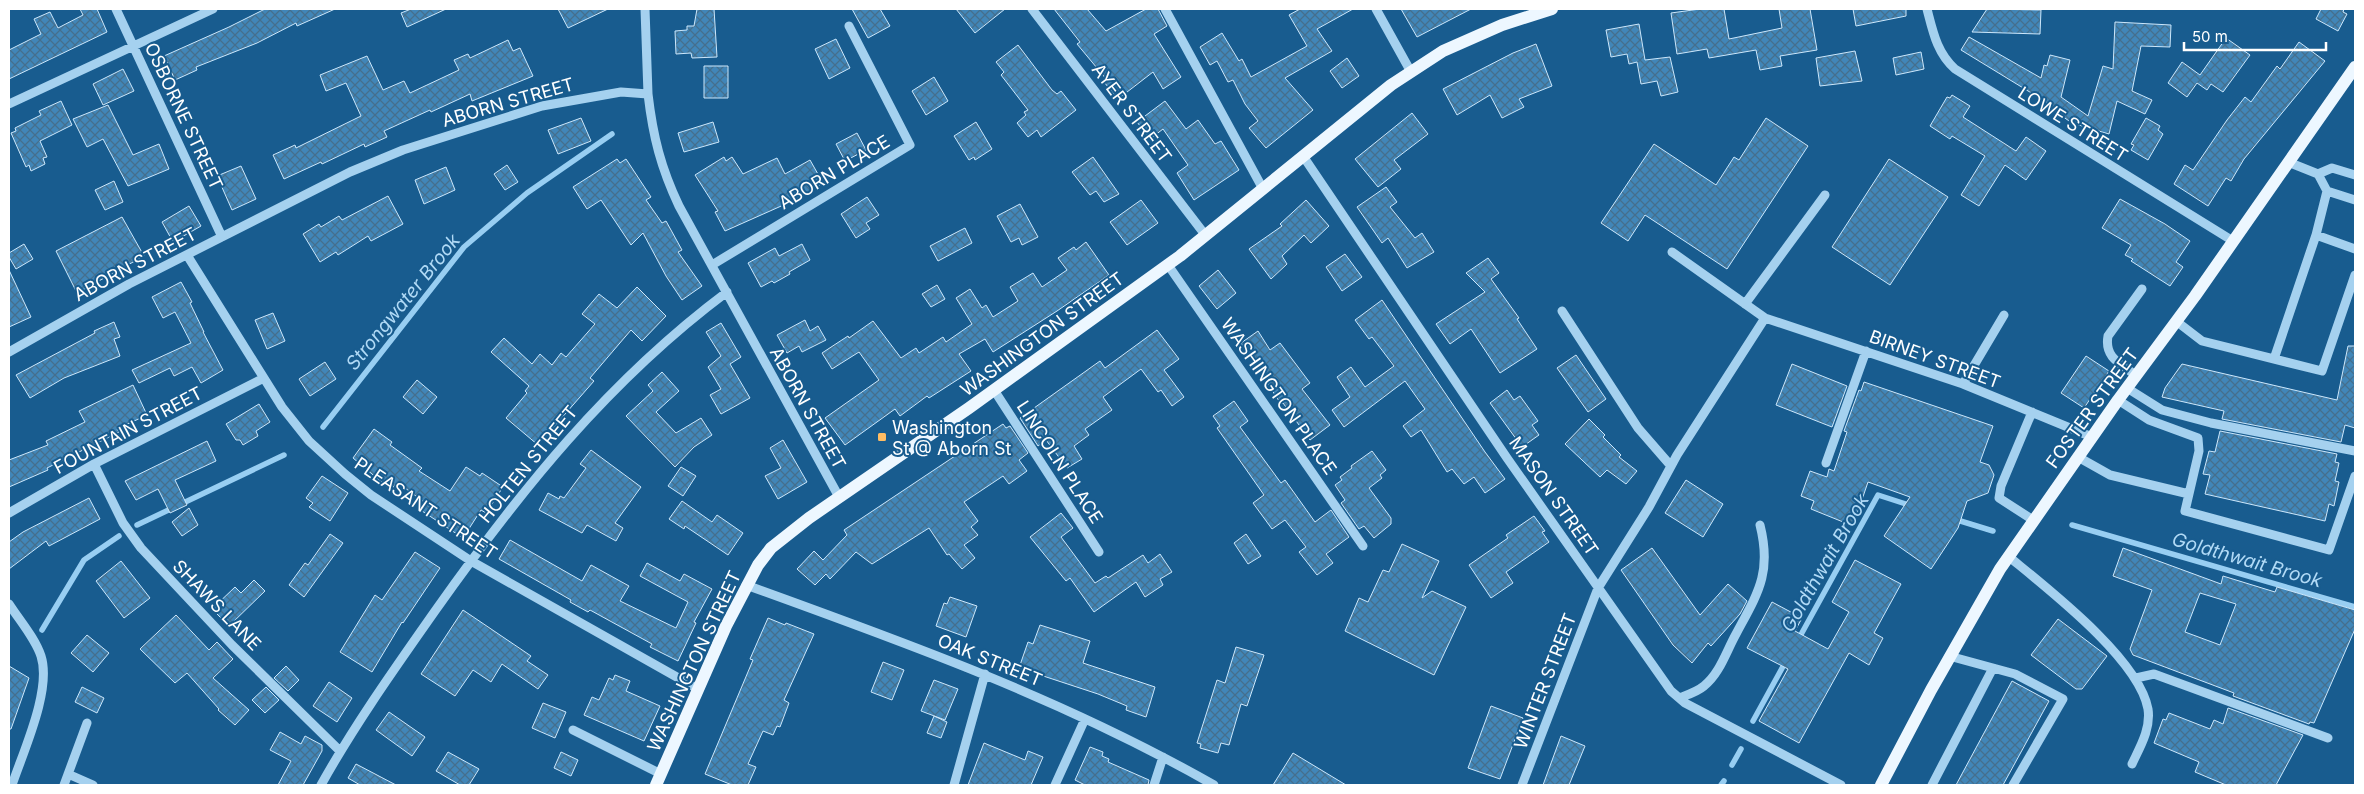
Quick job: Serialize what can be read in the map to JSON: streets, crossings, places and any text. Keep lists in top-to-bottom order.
{
  "streets": {
    "main road": ["WASHINGTON STREET", "FOSTER STREET"],
    "street": [
      "ABORN STREET",
      "AYER STREET",
      "OSBORNE STREET",
      "LOWE STREET",
      "ABORN PLACE",
      "BIRNEY STREET",
      "WASHINGTON PLACE",
      "FOUNTAIN STREET",
      "LINCOLN PLACE",
      "HOLTEN STREET",
      "MASON STREET",
      "PLEASANT STREET",
      "SHAWS LANE",
      "OAK STREET",
      "WINTER STREET"
    ]
  },
  "crossings": [
    ["ABORN STREET", "OSBORNE STREET"],
    ["ABORN STREET", "ABORN PLACE"],
    ["ABORN STREET", "WASHINGTON STREET"],
    ["ABORN STREET", "HOLTEN STREET"],
    ["ABORN STREET", "PLEASANT STREET"],
    ["AYER STREET", "WASHINGTON STREET"],
    ["LOWE STREET", "FOSTER STREET"],
    ["WASHINGTON STREET", "WASHINGTON PLACE"],
    ["WASHINGTON STREET", "LINCOLN PLACE"],
    ["WASHINGTON STREET", "MASON STREET"],
    ["WASHINGTON STREET", "PLEASANT STREET"],
    ["WASHINGTON STREET", "OAK STREET"],
    ["BIRNEY STREET", "FOSTER STREET"],
    ["BIRNEY STREET", "WINTER STREET"],
    ["FOUNTAIN STREET", "PLEASANT STREET"],
    ["FOUNTAIN STREET", "SHAWS LANE"],
    ["HOLTEN STREET", "PLEASANT STREET"],
    ["HOLTEN STREET", "SHAWS LANE"],
    ["MASON STREET", "WINTER STREET"]
  ],
  "water": ["Strongwater Brook", "Goldthwait Brook"],
  "places": {
    "transit": ["Washington St @ Aborn St"]
  },
  "scale_bar": "50 m"
}
